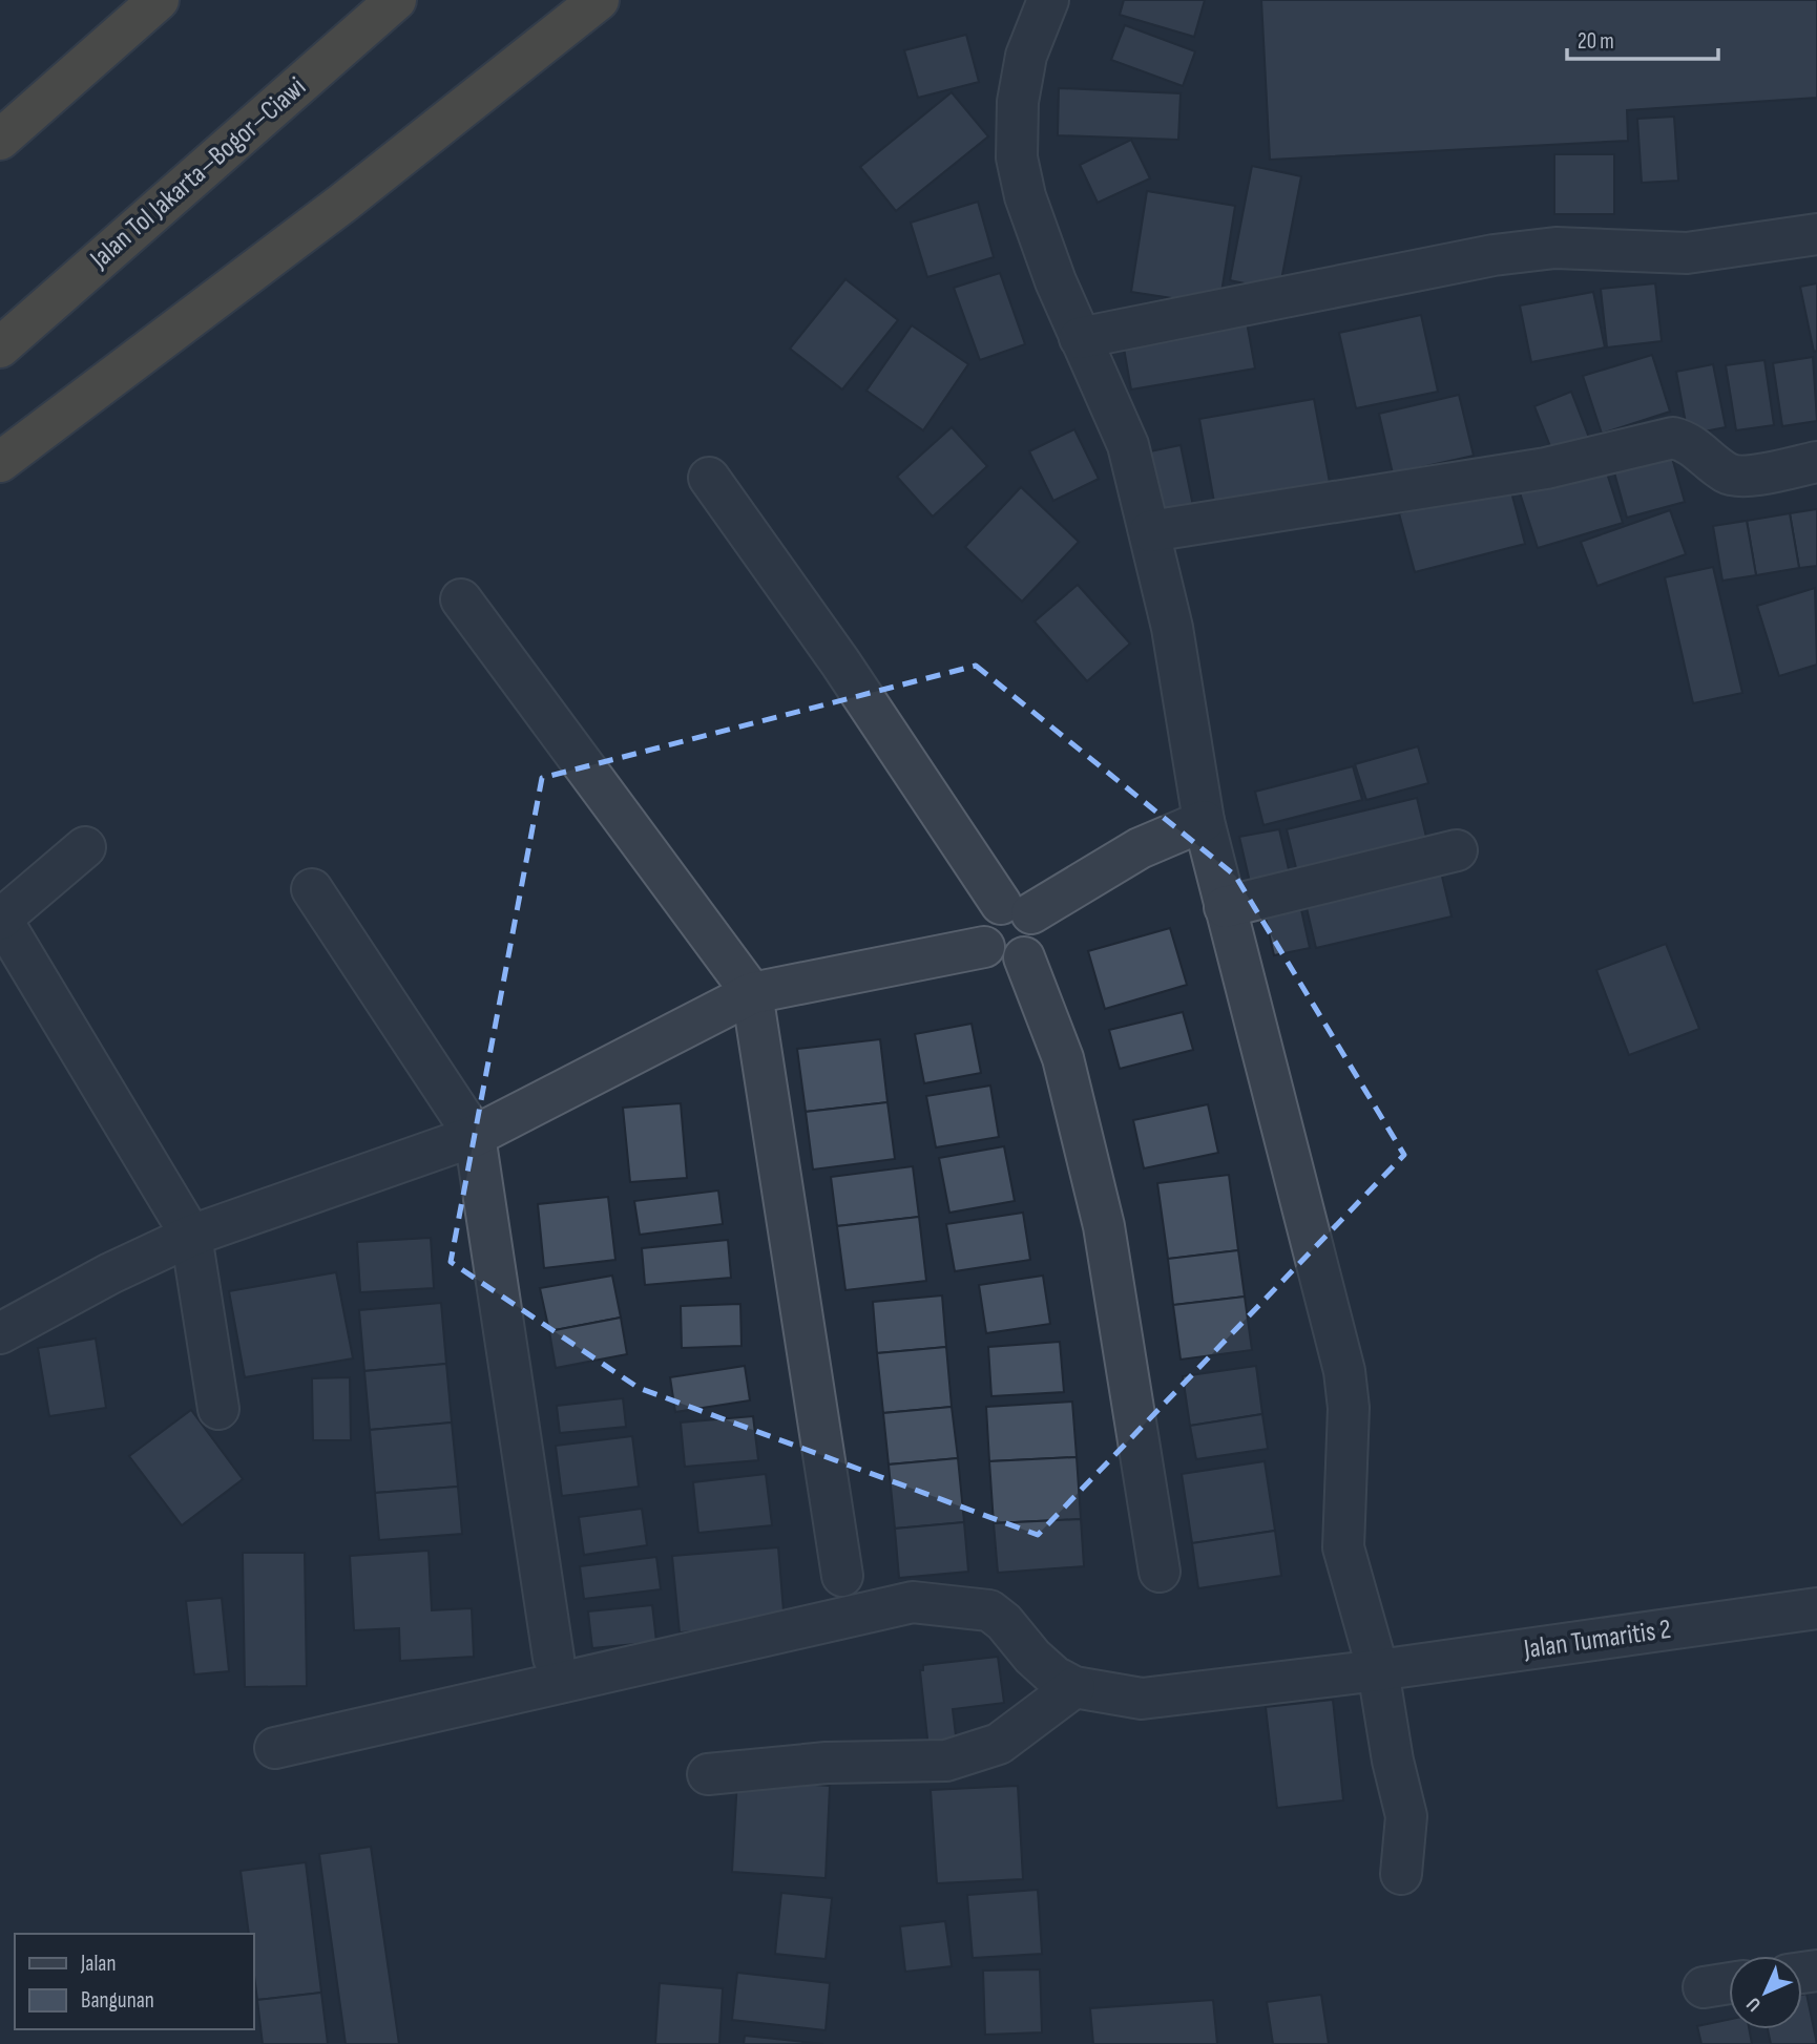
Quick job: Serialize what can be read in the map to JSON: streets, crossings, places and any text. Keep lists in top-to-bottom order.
{
  "streets": {
    "highway": ["Jalan Tol Jakarta–Bogor–Ciawi"],
    "street": ["Jalan Tumaritis 2"]
  },
  "legend": ["Jalan", "Bangunan"],
  "scale_bar": "20 m",
  "north": "bottom left"
}
